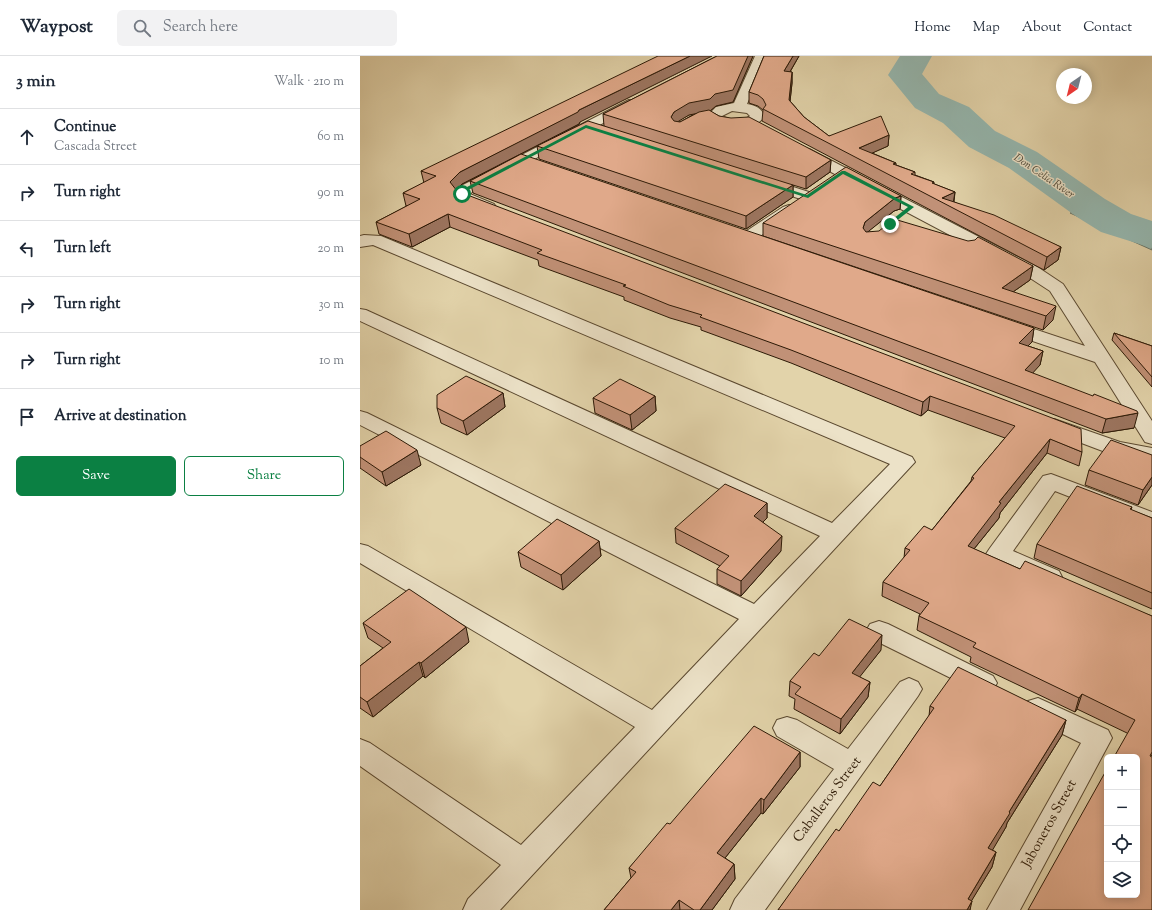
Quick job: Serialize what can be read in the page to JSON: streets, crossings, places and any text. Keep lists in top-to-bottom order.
{
  "streets": {
    "street": ["Caballeros Street", "Jaboneros Street"]
  },
  "water": ["Don Celia River"],
  "north": "bottom left",
  "page": {
    "header": "Waypost",
    "search": "Search here",
    "nav": [
      "Home",
      "Map",
      "About",
      "Contact"
    ],
    "heading": ["3 min", "Walk · 210 m"],
    "list": [
      ["Continue", "Cascada Street", "60 m"],
      ["Turn right", "90 m"],
      ["Turn left", "20 m"],
      ["Turn right", "30 m"],
      ["Turn right", "10 m"],
      "Arrive at destination"
    ],
    "buttons": ["Save", "Share"],
    "map_buttons": ["+", "−"]
  }
}
